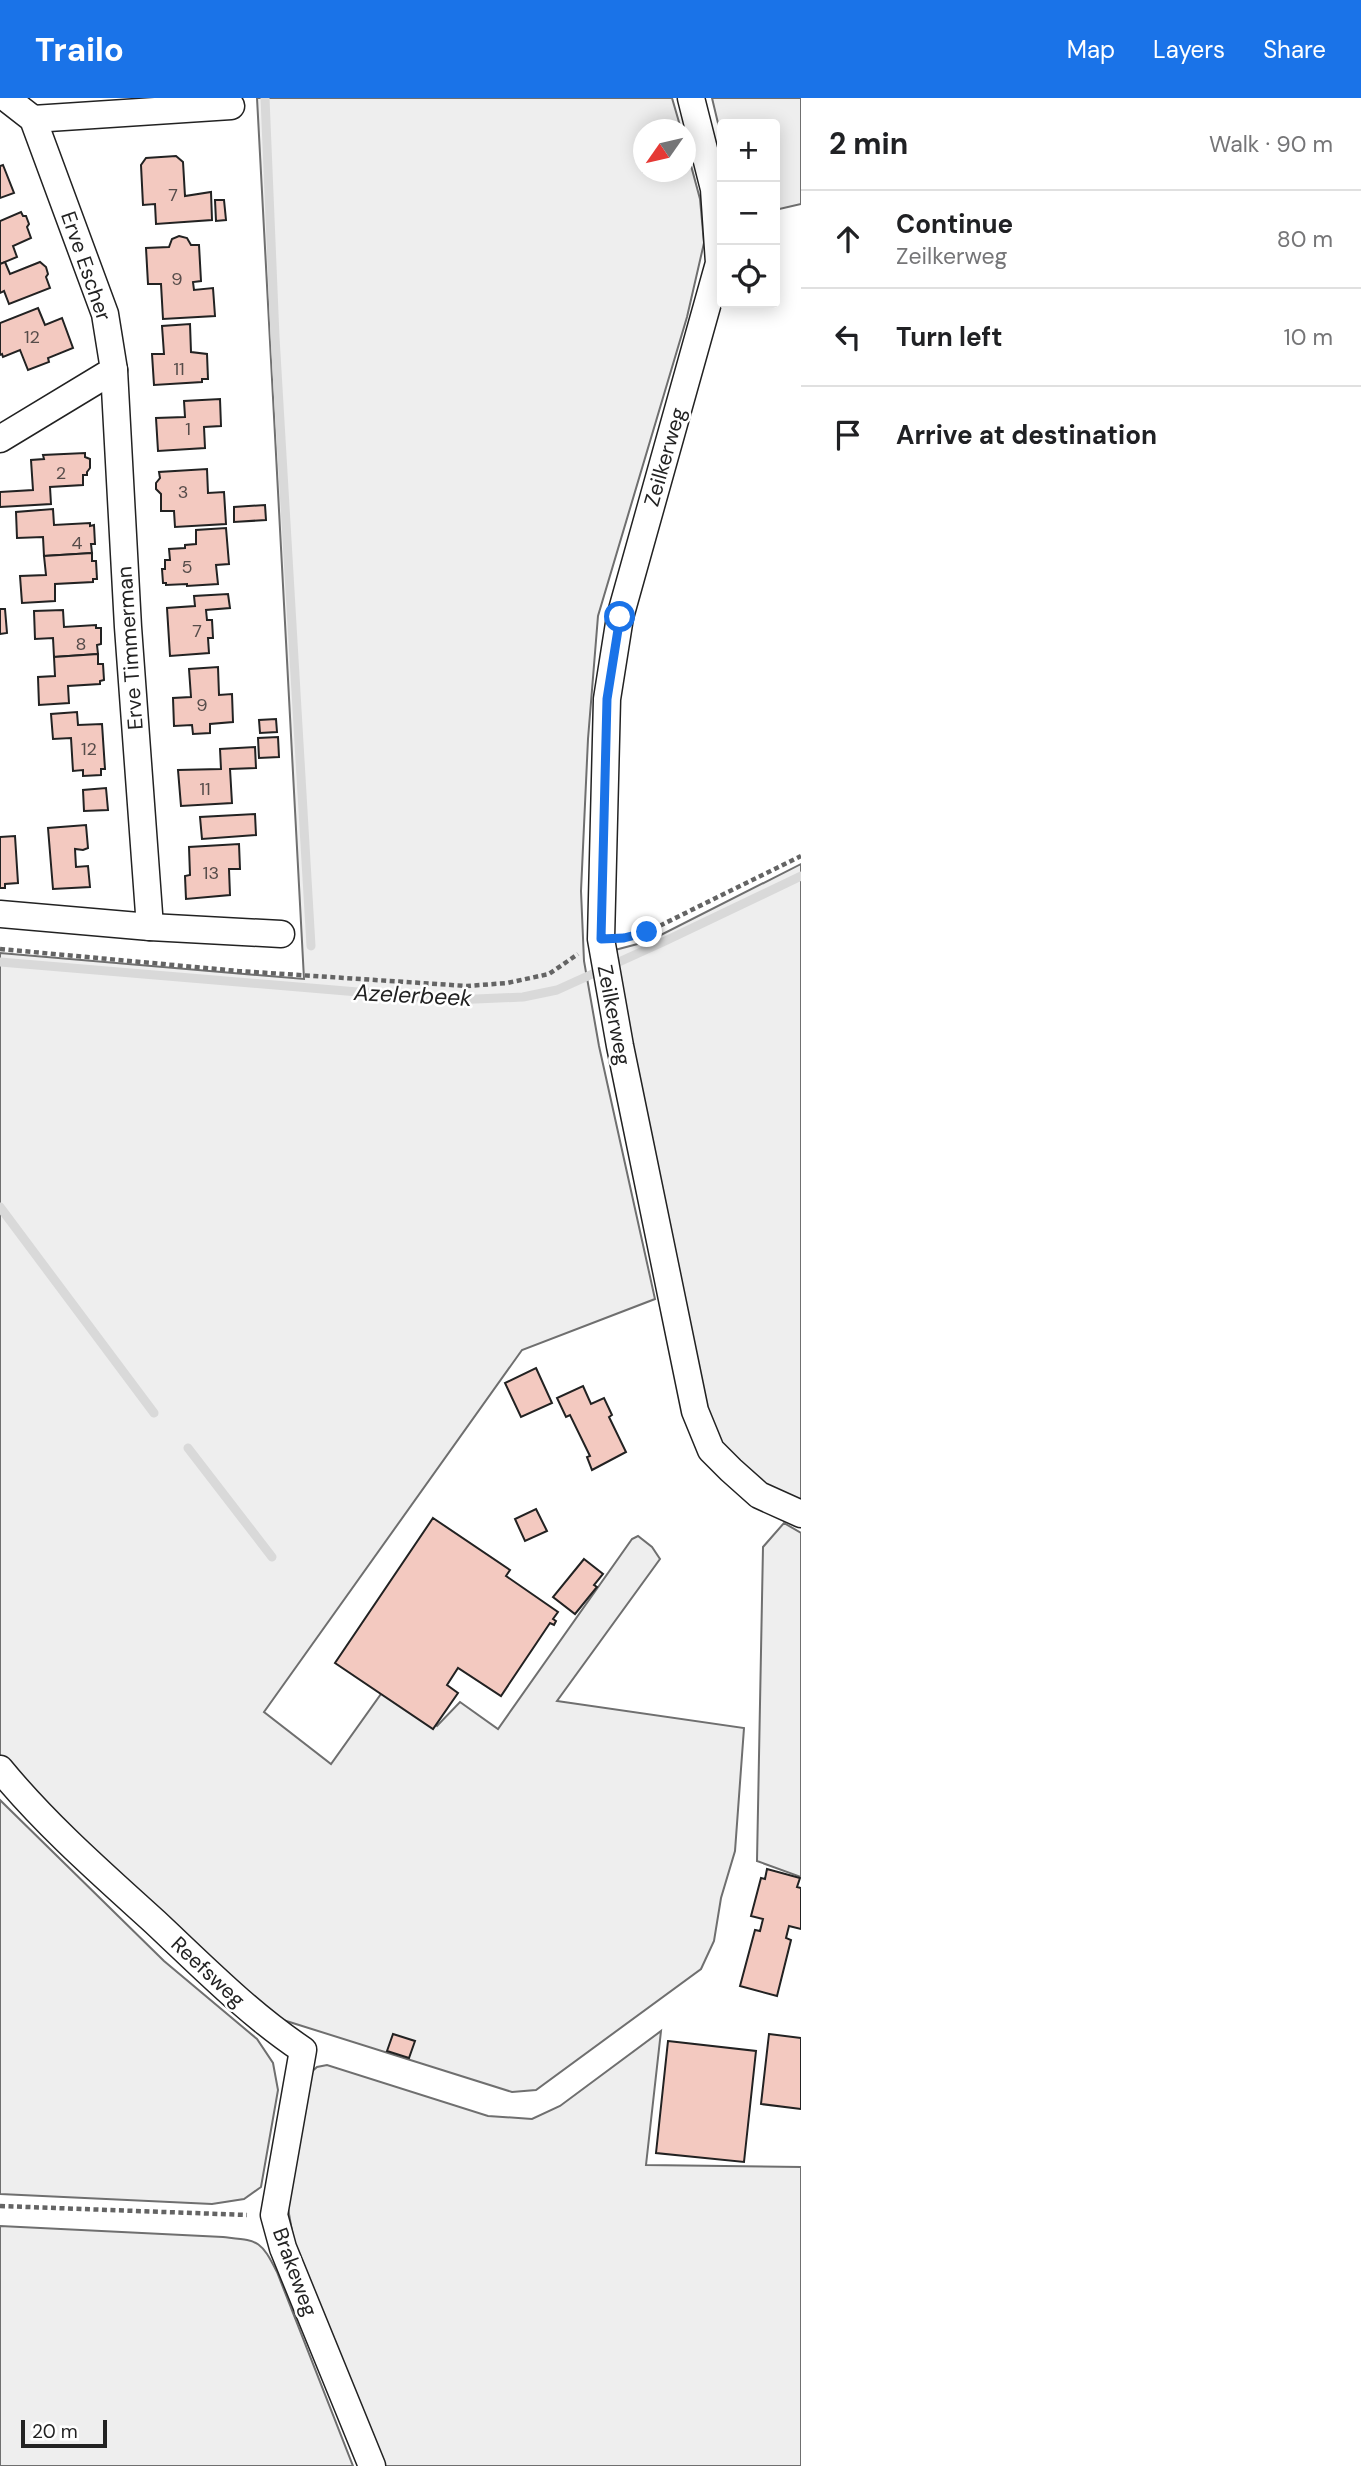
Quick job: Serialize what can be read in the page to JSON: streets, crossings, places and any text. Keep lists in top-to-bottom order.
{
  "streets": {
    "street": [
      "Erve Escher",
      "Zeilkerweg",
      "Erve Timmerman",
      "Reefsweg",
      "Brakeweg"
    ]
  },
  "crossings": [
    ["Erve Escher", "Erve Timmerman"],
    ["Reefsweg", "Brakeweg"]
  ],
  "water": ["Azelerbeek"],
  "house_numbers": [
    "7",
    "9",
    "12",
    "11",
    "1",
    "2",
    "3",
    "4",
    "5",
    "7",
    "8",
    "9",
    "12",
    "11",
    "13"
  ],
  "scale_bar": "20 m",
  "north": "bottom left",
  "page": {
    "header": "Trailo",
    "nav": ["Map", "Layers", "Share"],
    "heading": ["2 min", "Walk · 90 m"],
    "map_buttons": ["+", "−"],
    "list": [
      ["Continue", "Zeilkerweg", "80 m"],
      ["Turn left", "10 m"],
      "Arrive at destination"
    ],
    "scale": "20 m"
  }
}
